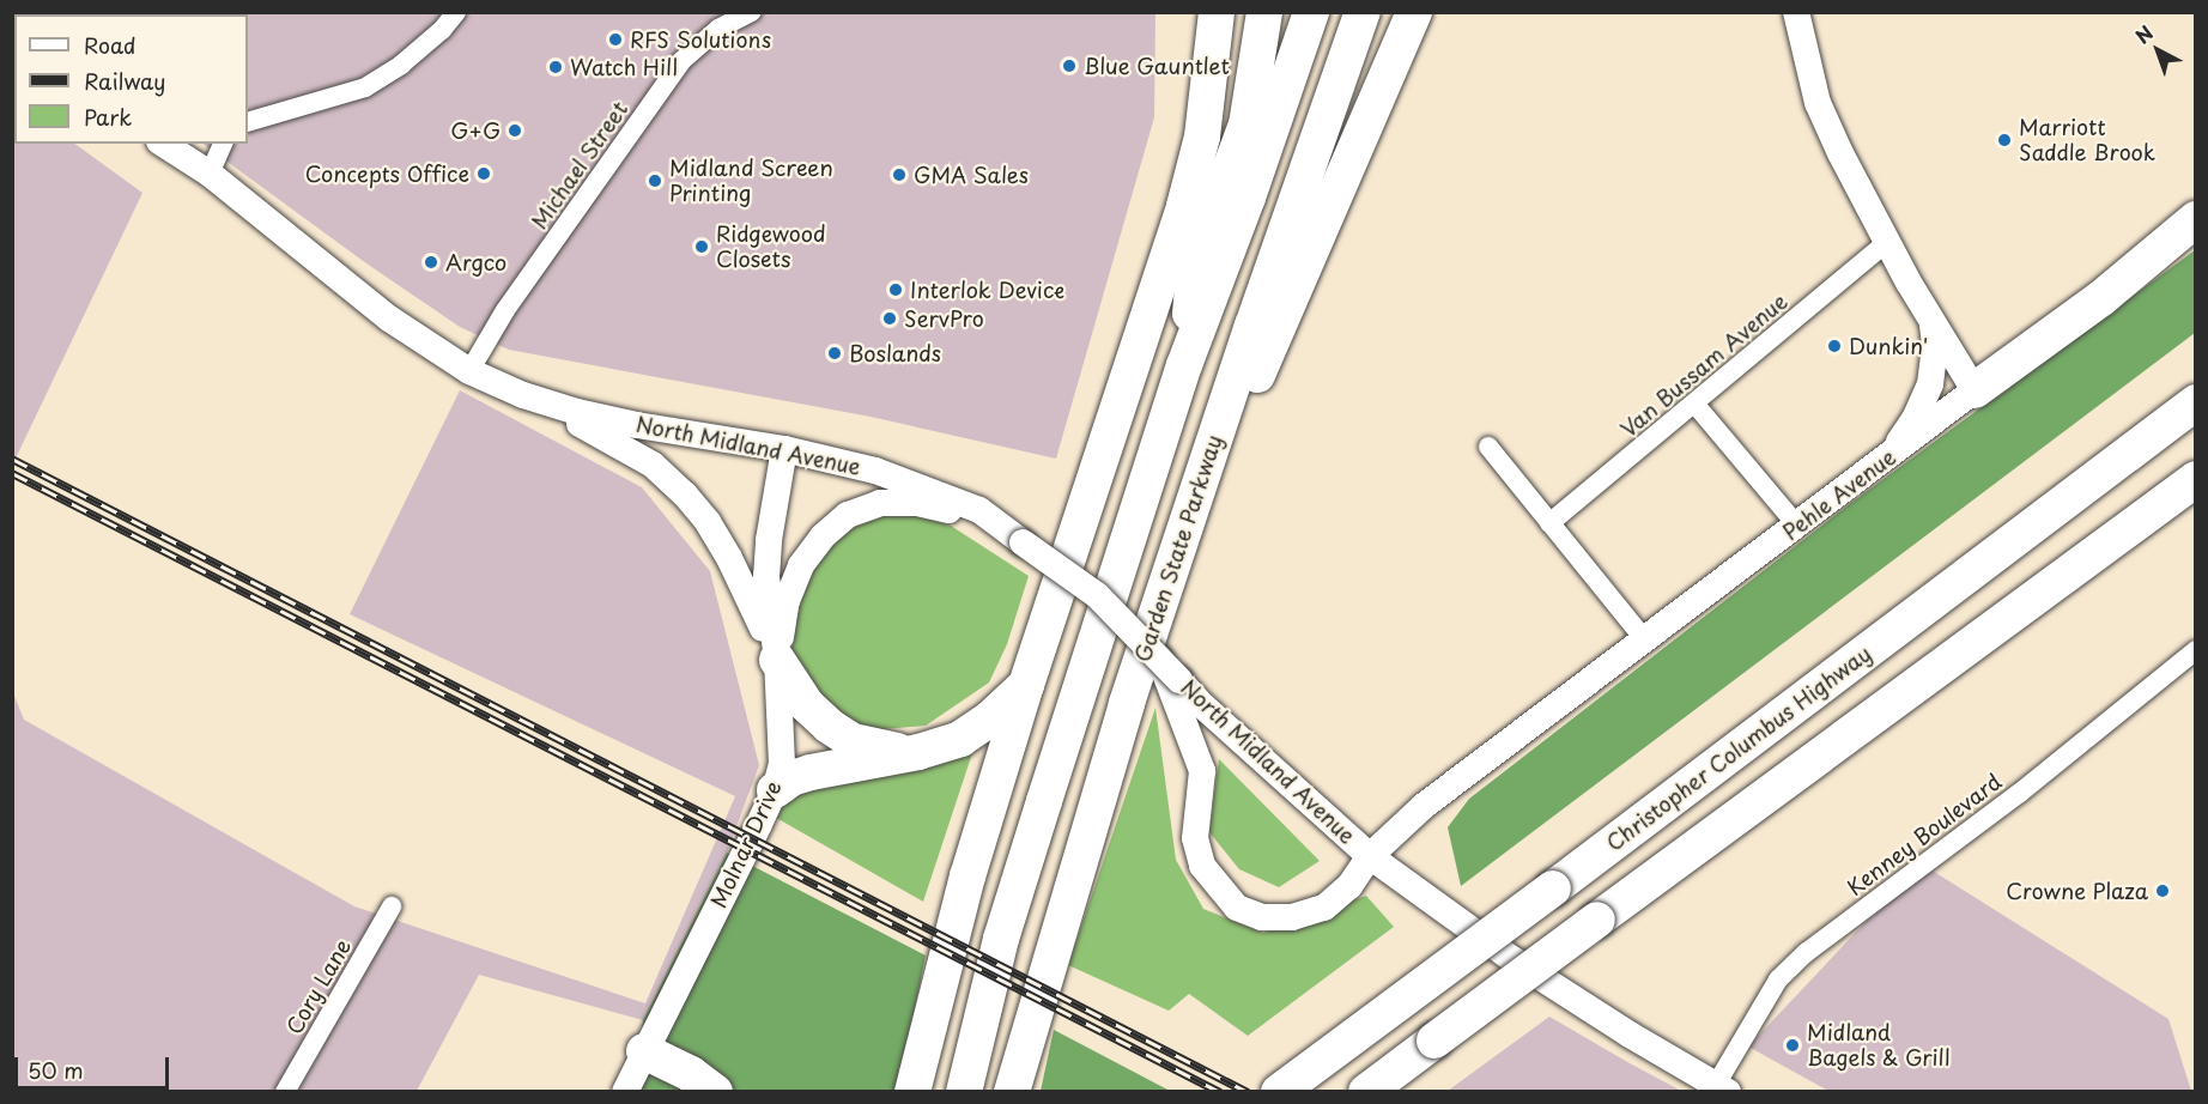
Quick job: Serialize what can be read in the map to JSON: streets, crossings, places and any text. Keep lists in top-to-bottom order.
{
  "streets": {
    "highway": ["Garden State Parkway", "Christopher Columbus Highway"],
    "street": [
      "Michael Street",
      "Van Bussam Avenue",
      "North Midland Avenue",
      "Pehle Avenue",
      "Kenney Boulevard",
      "Molnar Drive",
      "Cory Lane"
    ]
  },
  "crossings": [
    ["Michael Street", "North Midland Avenue"],
    ["North Midland Avenue", "Pehle Avenue"],
    ["North Midland Avenue", "Kenney Boulevard"],
    ["North Midland Avenue", "Molnar Drive"]
  ],
  "places": [
    "RFS Solutions",
    "Blue Gauntlet",
    "Watch Hill",
    "G+G",
    "Marriott Saddle Brook",
    "Concepts Office",
    "GMA Sales",
    "Midland Screen Printing",
    "Ridgewood Closets",
    "Argco",
    "Interlok Device",
    "ServPro",
    "Dunkin'",
    "Boslands",
    "Crowne Plaza",
    "Midland Bagels & Grill"
  ],
  "legend": ["Road", "Railway", "Park"],
  "scale_bar": "50 m",
  "north": "top left"
}
